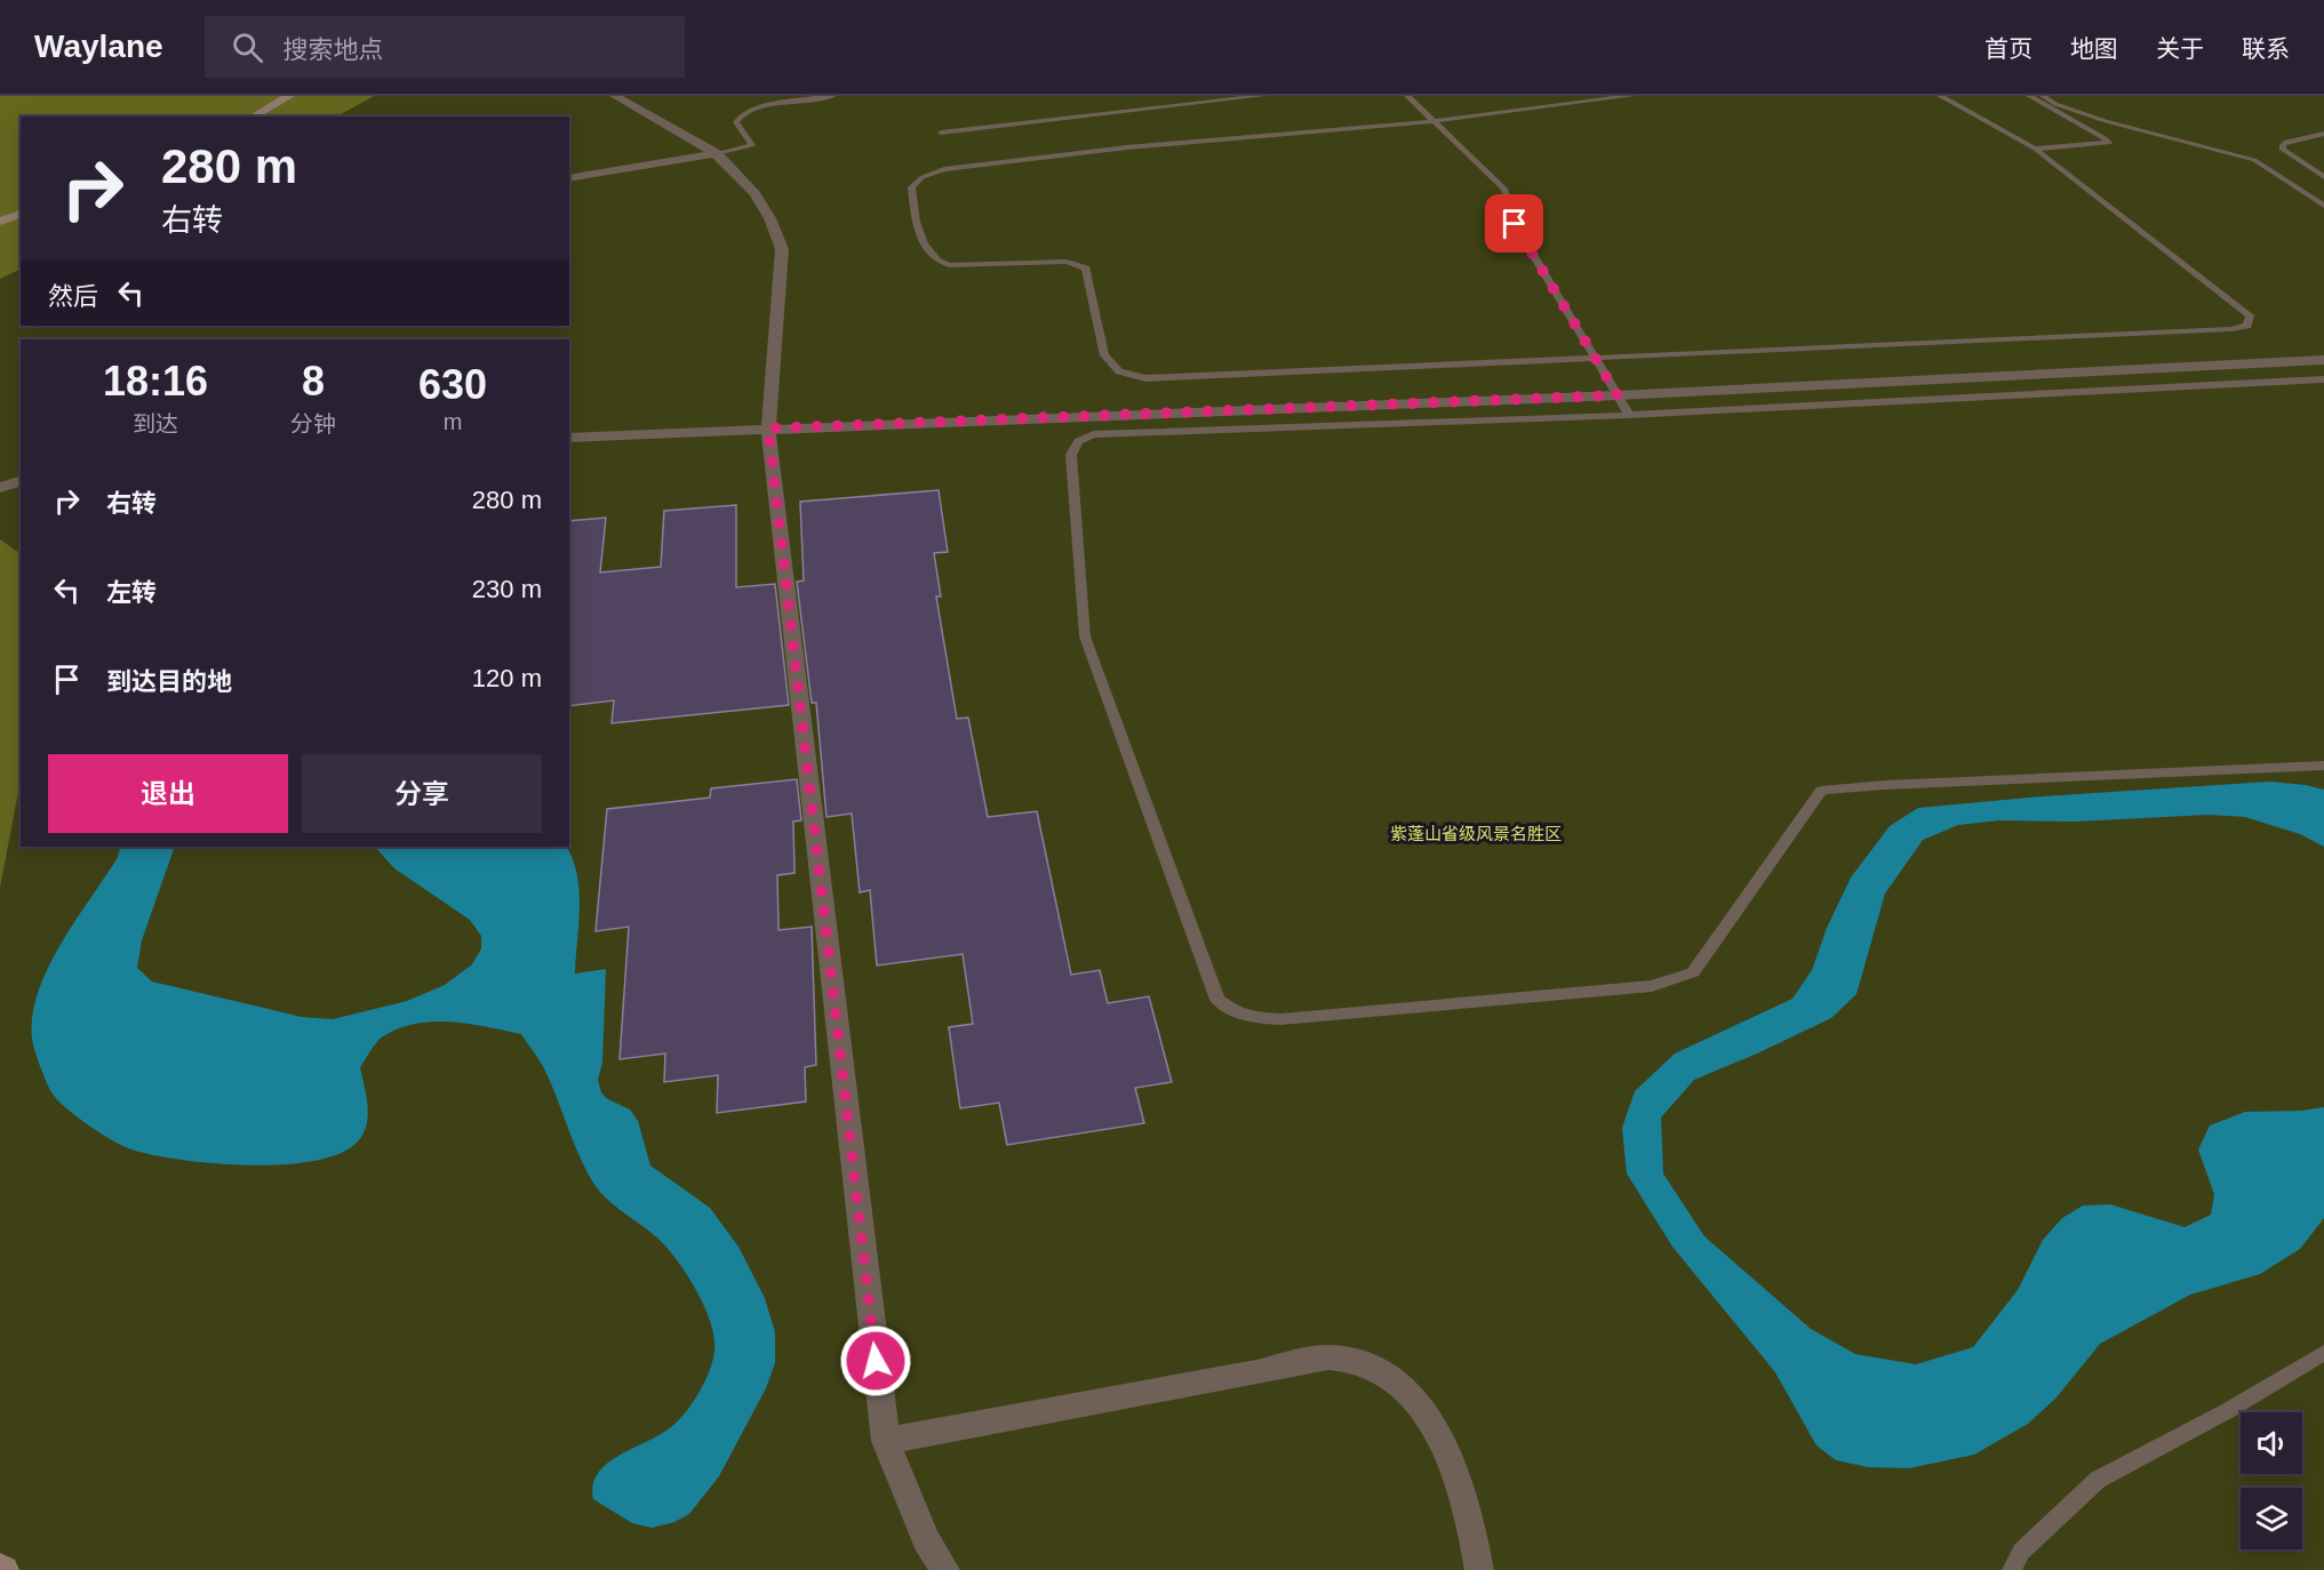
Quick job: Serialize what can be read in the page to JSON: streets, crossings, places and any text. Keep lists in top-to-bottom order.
{
  "parks": ["紫蓬山省级风景名胜区"],
  "page": {
    "header": "Waylane",
    "search": "搜索地点",
    "nav": [
      "首页",
      "地图",
      "关于",
      "联系"
    ],
    "turn": ["280 m", "右转"],
    "then": "然后",
    "eta": [
      "18:16",
      "到达",
      "8",
      "分钟",
      "630",
      "m"
    ],
    "list": [
      {
        "name": "右转",
        "value": "280 m"
      },
      {
        "name": "左转",
        "value": "230 m"
      },
      {
        "name": "到达目的地",
        "value": "120 m"
      }
    ],
    "buttons": ["退出", "分享"]
  }
}
